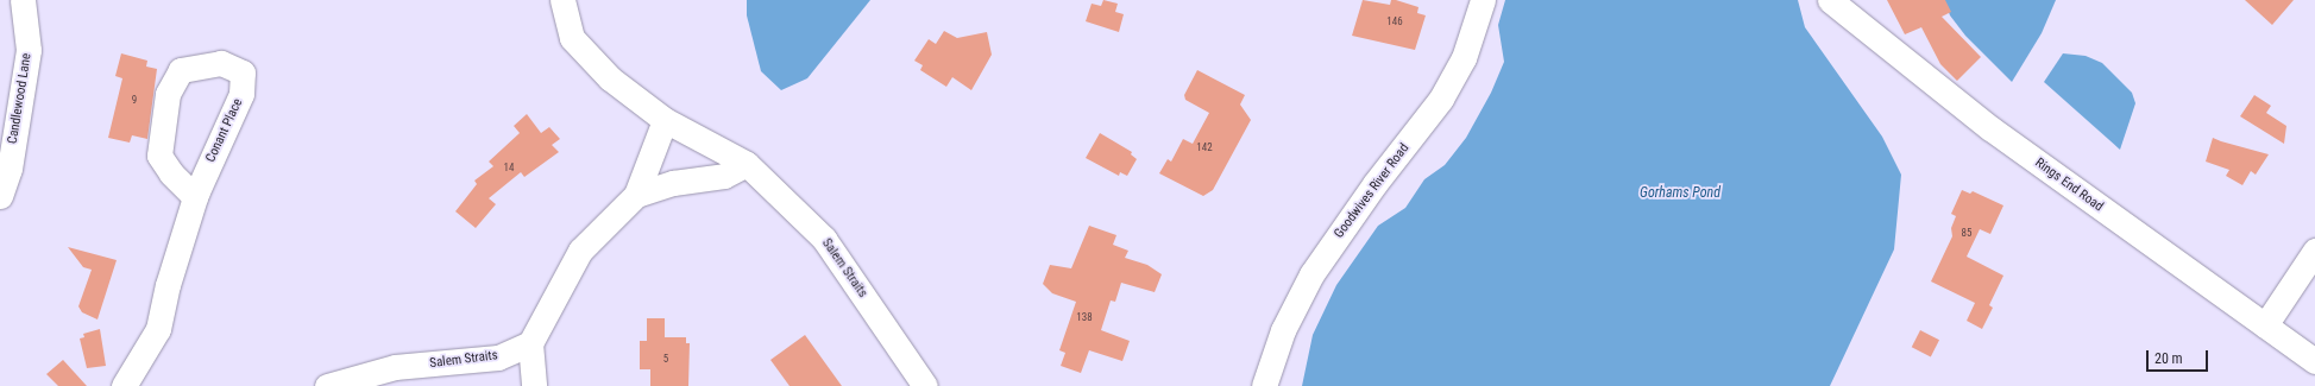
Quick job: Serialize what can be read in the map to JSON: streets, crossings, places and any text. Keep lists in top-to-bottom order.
{
  "streets": {
    "street": [
      "Candlewood Lane",
      "Conant Place",
      "Rings End Road",
      "Goodwives River Road",
      "Salem Straits"
    ]
  },
  "water": ["Gorhams Pond"],
  "house_numbers": [
    "146",
    "9",
    "142",
    "14",
    "85",
    "138",
    "5"
  ],
  "scale_bar": "20 m"
}
